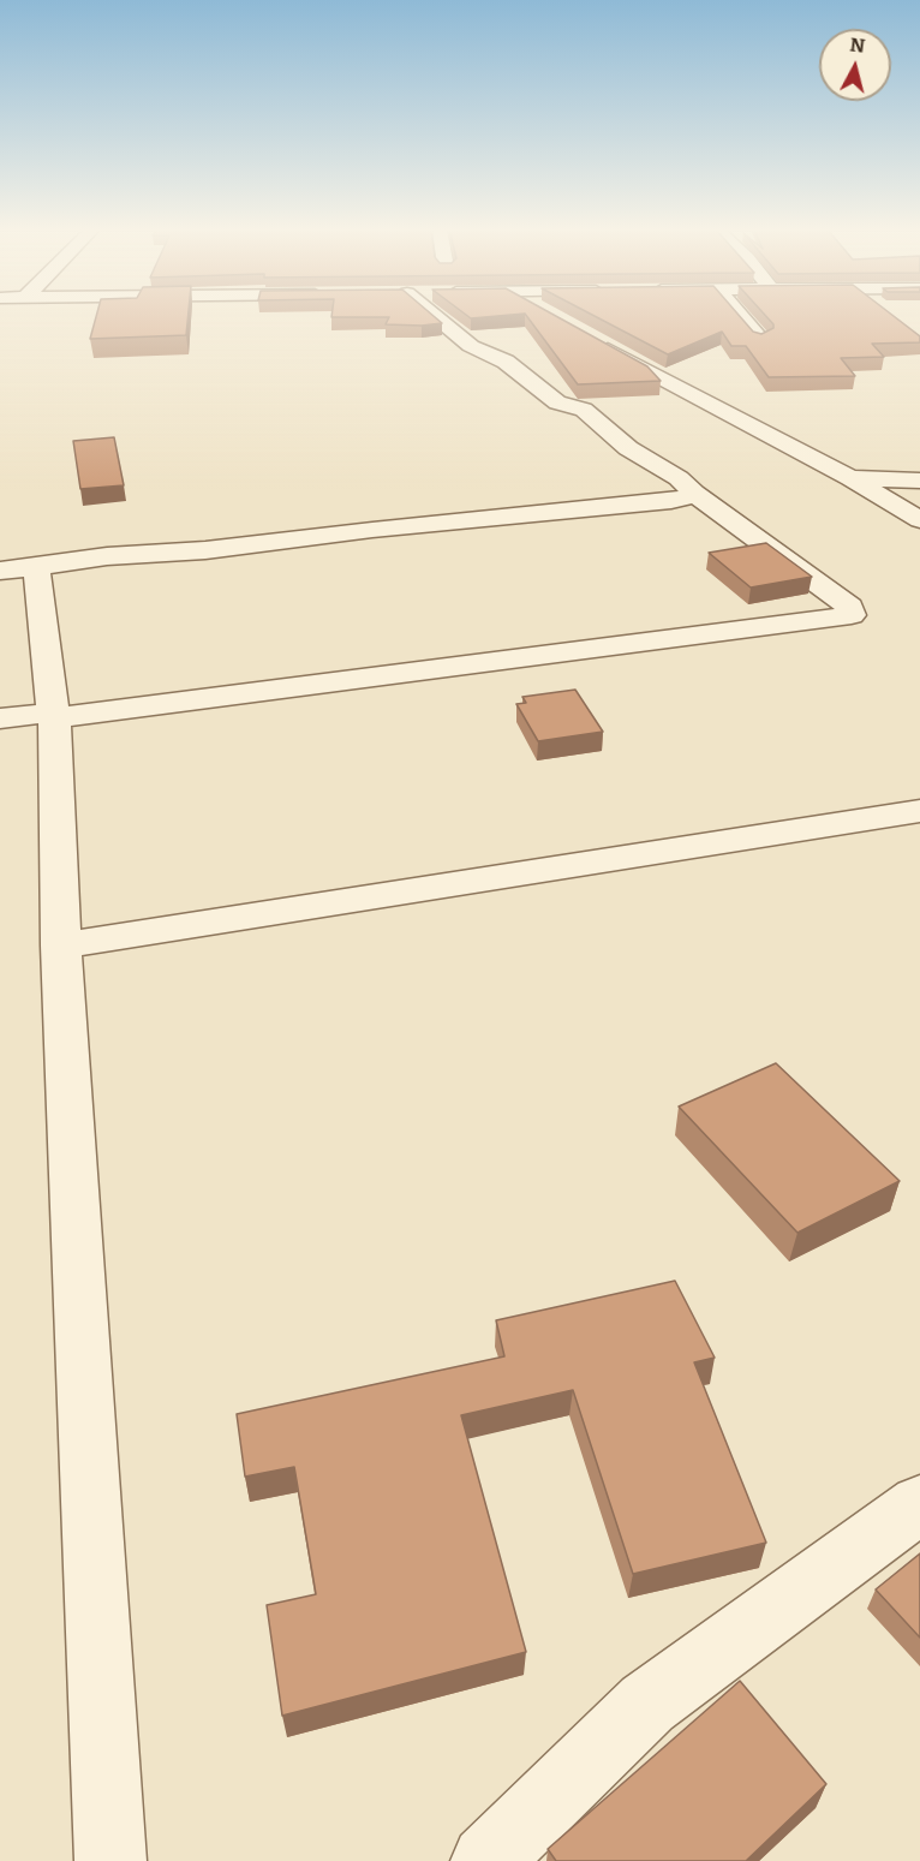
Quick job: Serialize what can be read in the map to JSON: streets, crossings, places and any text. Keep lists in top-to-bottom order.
{
  "north": "top"
}
